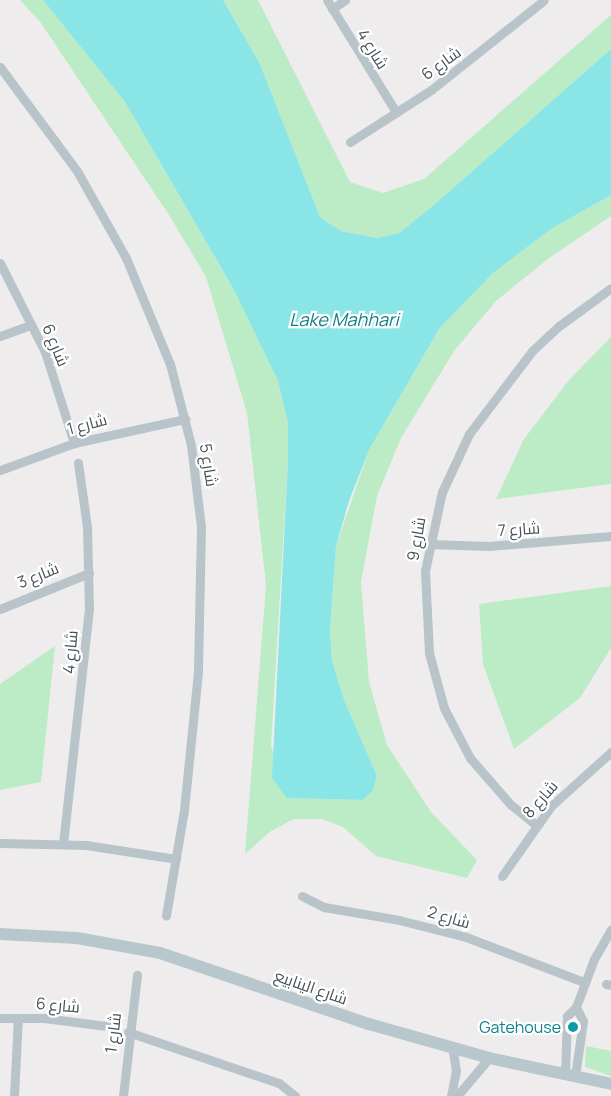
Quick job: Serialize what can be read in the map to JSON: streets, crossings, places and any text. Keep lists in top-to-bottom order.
{
  "streets": {
    "street": [
      "شارع 4",
      "شارع 6",
      "شارع 1",
      "شارع 5",
      "شارع 7",
      "شارع 9",
      "شارع 3",
      "شارع 8",
      "شارع 2",
      "شارع الينابيع"
    ]
  },
  "crossings": [
    ["شارع 4", "شارع 6"],
    ["شارع 4", "شارع 3"],
    ["شارع 6", "شارع 1"],
    ["شارع 1", "شارع 5"],
    ["شارع 7", "شارع 9"],
    ["شارع 9", "شارع 8"]
  ],
  "water": ["Lake Mahhari"],
  "places": ["Gatehouse"]
}
